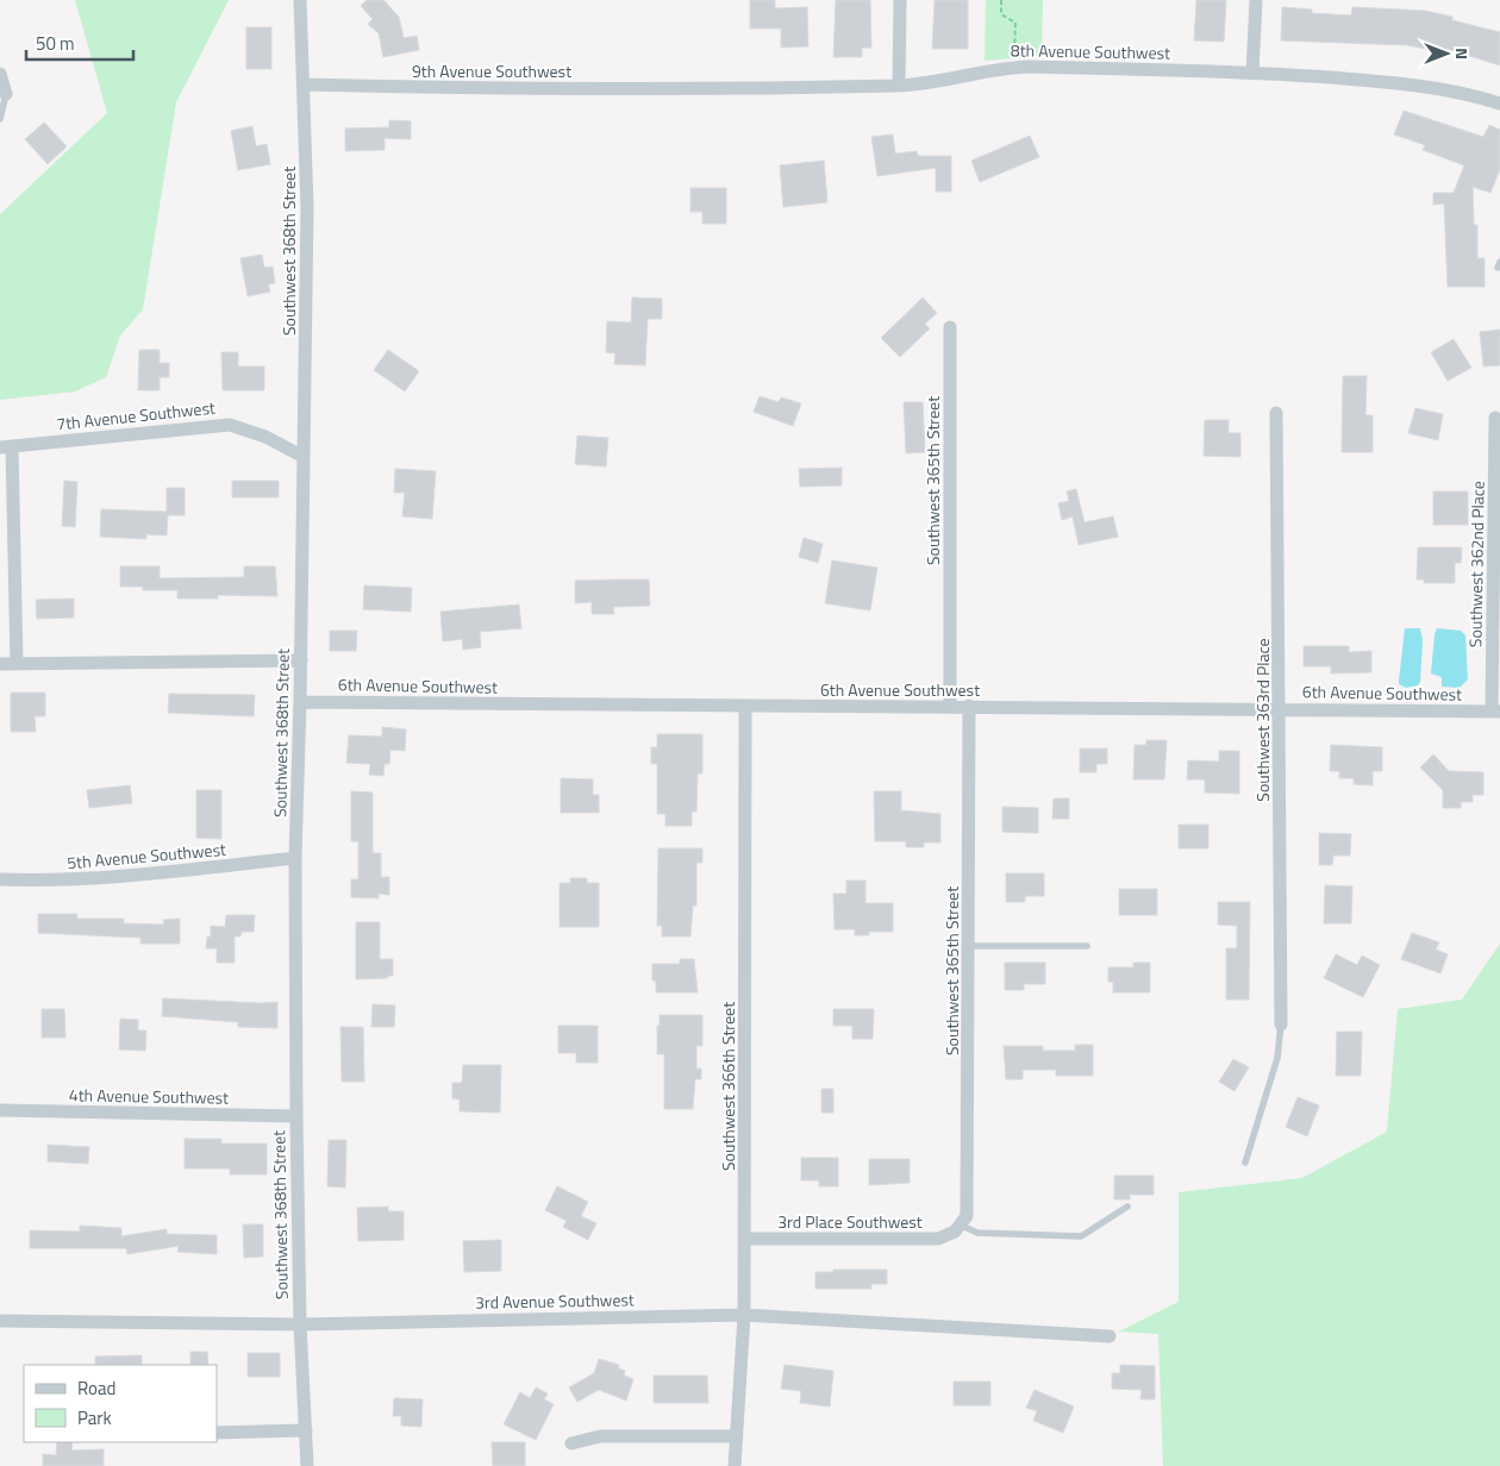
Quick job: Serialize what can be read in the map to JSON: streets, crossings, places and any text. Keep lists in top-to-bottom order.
{
  "streets": {
    "street": [
      "8th Avenue Southwest",
      "9th Avenue Southwest",
      "Southwest 368th Street",
      "7th Avenue Southwest",
      "Southwest 365th Street",
      "Southwest 362nd Place",
      "6th Avenue Southwest",
      "Southwest 363rd Place",
      "5th Avenue Southwest",
      "Southwest 366th Street",
      "4th Avenue Southwest",
      "3rd Place Southwest",
      "3rd Avenue Southwest"
    ]
  },
  "crossings": [
    ["8th Avenue Southwest", "9th Avenue Southwest"],
    ["9th Avenue Southwest", "Southwest 368th Street"],
    ["Southwest 368th Street", "7th Avenue Southwest"],
    ["Southwest 368th Street", "6th Avenue Southwest"],
    ["Southwest 368th Street", "5th Avenue Southwest"],
    ["Southwest 368th Street", "4th Avenue Southwest"],
    ["Southwest 368th Street", "3rd Avenue Southwest"],
    ["Southwest 365th Street", "6th Avenue Southwest"],
    ["Southwest 365th Street", "3rd Place Southwest"],
    ["Southwest 362nd Place", "6th Avenue Southwest"],
    ["6th Avenue Southwest", "Southwest 363rd Place"],
    ["6th Avenue Southwest", "Southwest 366th Street"],
    ["Southwest 366th Street", "3rd Place Southwest"],
    ["Southwest 366th Street", "3rd Avenue Southwest"]
  ],
  "legend": ["Road", "Park"],
  "scale_bar": "50 m",
  "north": "right"
}
